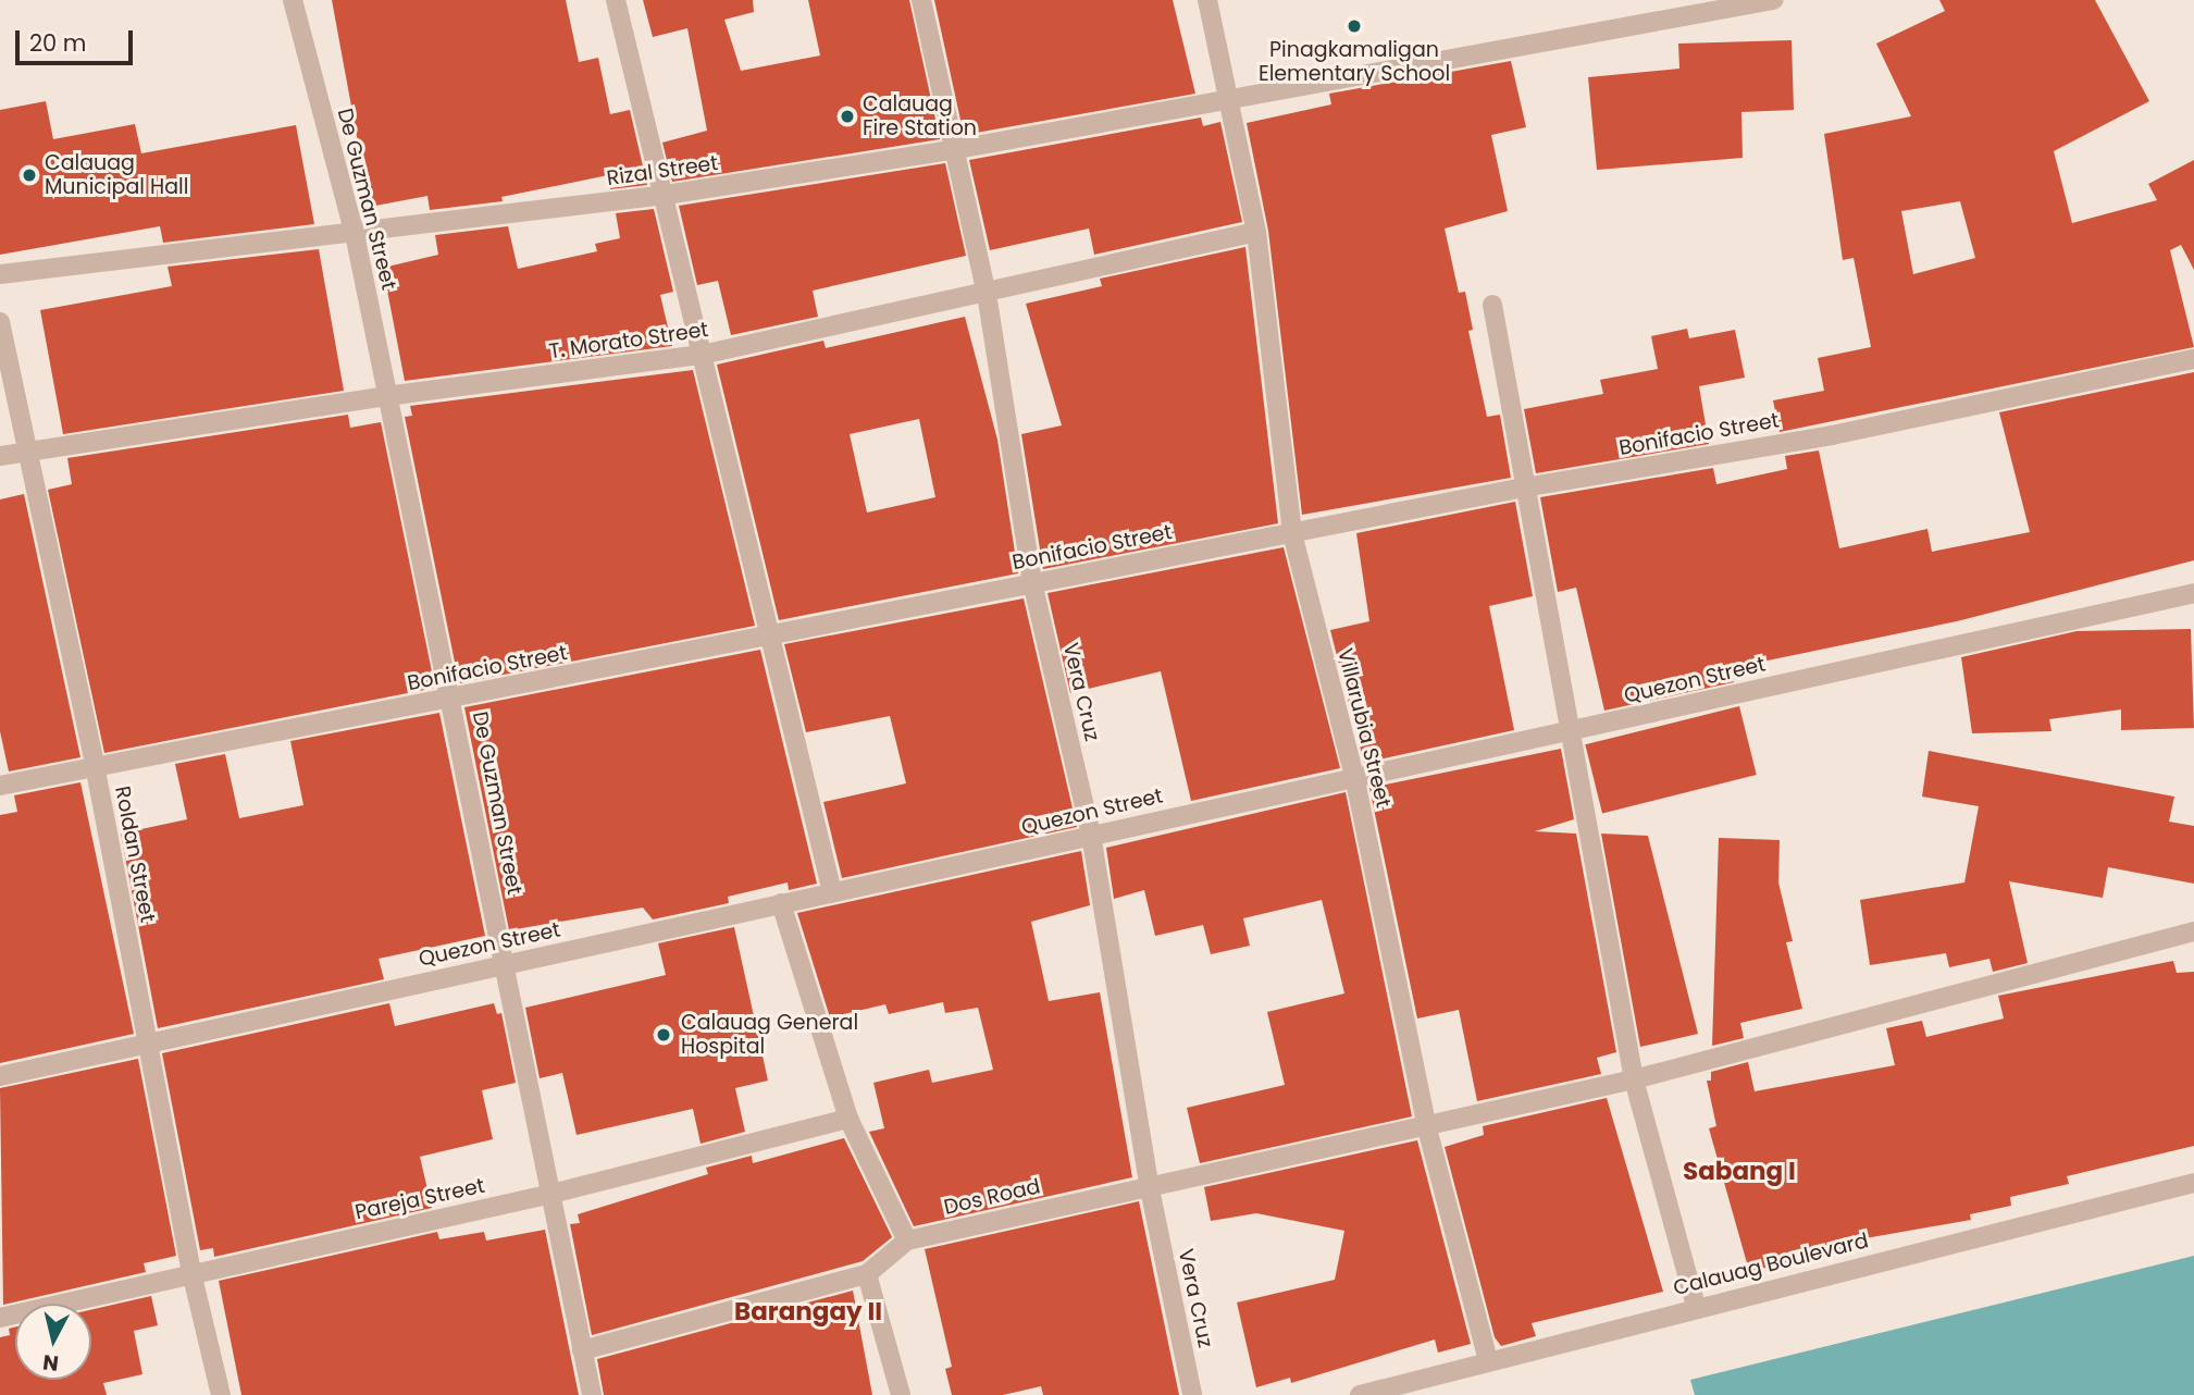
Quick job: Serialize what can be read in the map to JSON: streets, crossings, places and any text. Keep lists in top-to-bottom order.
{
  "streets": {
    "street": [
      "Rizal Street",
      "De Guzman Street",
      "T. Morato Street",
      "Bonifacio Street",
      "Quezon Street",
      "Vera Cruz",
      "Villarubia Street",
      "Roldan Street",
      "Dos Road",
      "Pareja Street",
      "Calauag Boulevard"
    ]
  },
  "crossings": [
    ["Rizal Street", "De Guzman Street"],
    ["Rizal Street", "Vera Cruz"],
    ["Rizal Street", "Villarubia Street"],
    ["De Guzman Street", "T. Morato Street"],
    ["De Guzman Street", "Bonifacio Street"],
    ["De Guzman Street", "Quezon Street"],
    ["De Guzman Street", "Dos Road"],
    ["De Guzman Street", "Pareja Street"],
    ["T. Morato Street", "Vera Cruz"],
    ["T. Morato Street", "Villarubia Street"],
    ["T. Morato Street", "Roldan Street"],
    ["Bonifacio Street", "Vera Cruz"],
    ["Bonifacio Street", "Villarubia Street"],
    ["Bonifacio Street", "Roldan Street"],
    ["Quezon Street", "Vera Cruz"],
    ["Quezon Street", "Villarubia Street"],
    ["Quezon Street", "Roldan Street"],
    ["Vera Cruz", "Dos Road"],
    ["Villarubia Street", "Dos Road"],
    ["Villarubia Street", "Calauag Boulevard"],
    ["Roldan Street", "Pareja Street"]
  ],
  "districts": ["Sabang I", "Barangay II"],
  "places": [
    "Pinagkamaligan Elementary School",
    "Calauag Fire Station",
    "Calauag Municipal Hall",
    "Calauag General Hospital"
  ],
  "scale_bar": "20 m",
  "north": "bottom"
}
